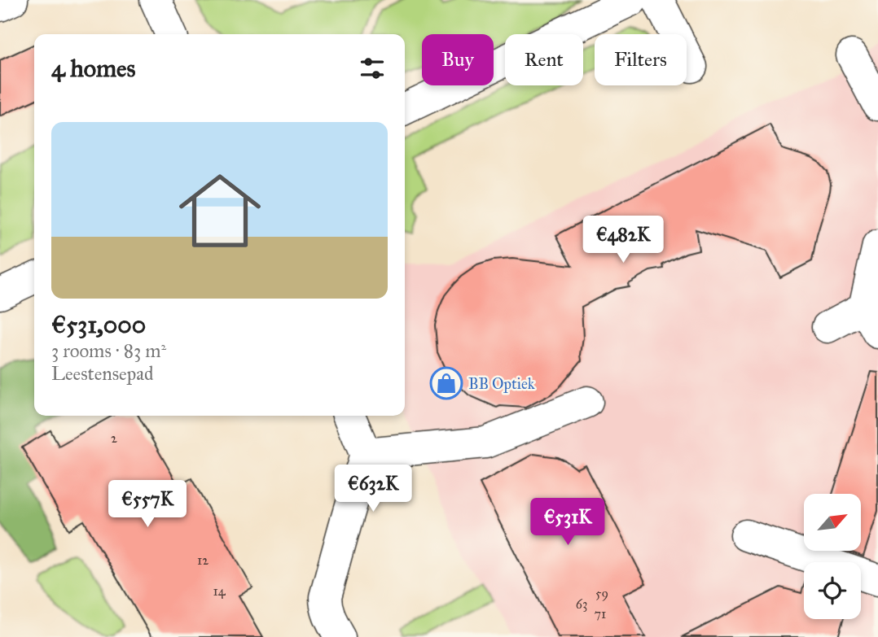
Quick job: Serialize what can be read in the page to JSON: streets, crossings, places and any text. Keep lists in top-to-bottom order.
{
  "places": {
    "shop": ["BB Optiek"]
  },
  "house_numbers": [
    "2",
    "12",
    "14",
    "59",
    "63",
    "71"
  ],
  "north": "top right",
  "page": {
    "chip": ["Buy", "Rent", "Filters"],
    "heading": "4 homes",
    "list": [
      {
        "name": "€531,000",
        "note": "3 rooms · 83 m² · Leestensepad"
      }
    ],
    "price": [
      "€482K",
      "€632K",
      "€557K",
      "€531K"
    ]
  }
}
